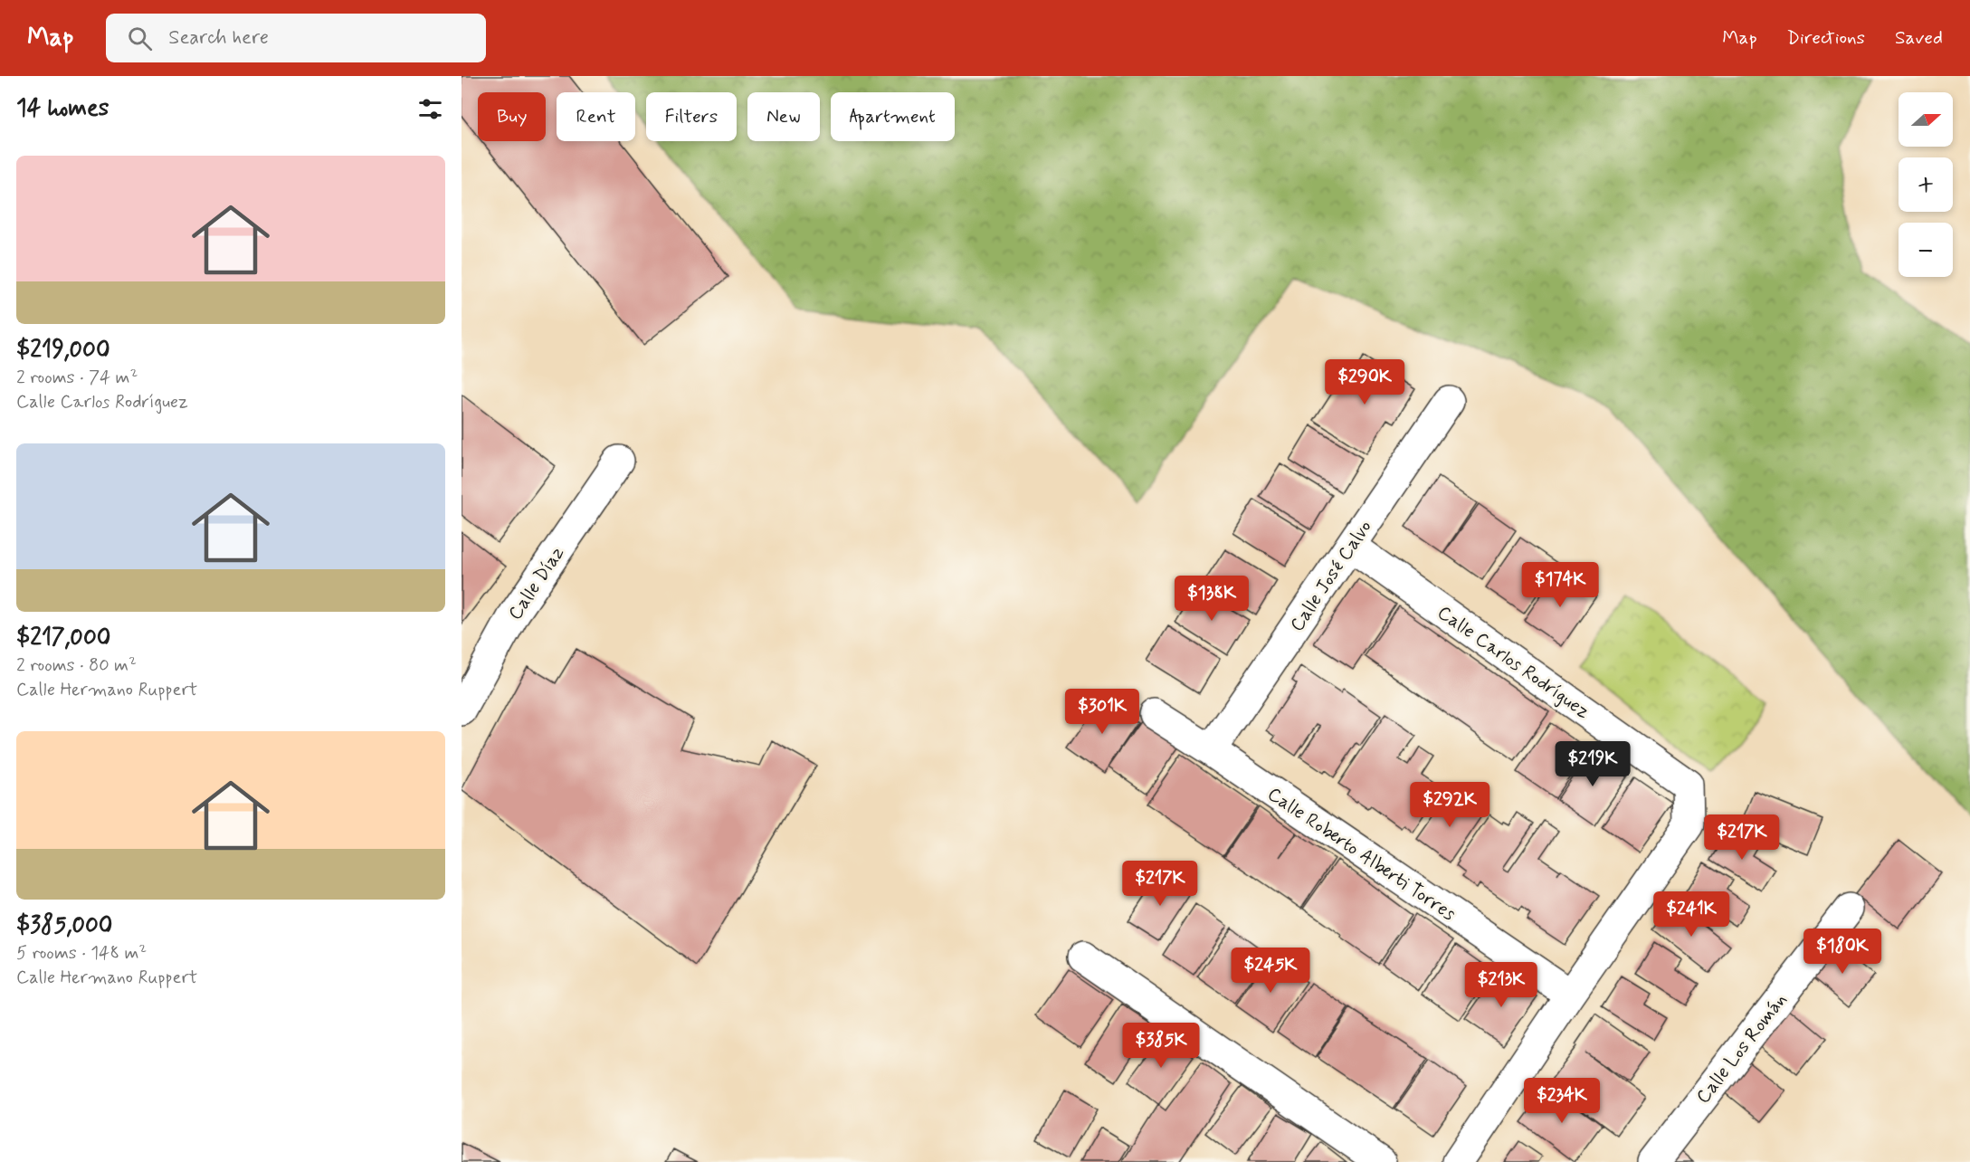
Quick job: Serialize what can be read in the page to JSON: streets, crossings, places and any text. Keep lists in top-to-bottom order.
{
  "streets": {
    "street": [
      "Calle José Calvo",
      "Calle Díaz",
      "Calle Carlos Rodríguez",
      "Calle Roberto Alberti Torres",
      "Calle Los Román"
    ]
  },
  "crossings": [
    ["Calle José Calvo", "Calle Carlos Rodríguez"],
    ["Calle José Calvo", "Calle Roberto Alberti Torres"],
    ["Calle Carlos Rodríguez", "Calle Roberto Alberti Torres"]
  ],
  "north": "right",
  "page": {
    "header": "Map",
    "search": "Search here",
    "nav": ["Map", "Directions", "Saved"],
    "heading": "14 homes",
    "map_buttons": ["+", "−"],
    "chip": [
      "Buy",
      "Rent",
      "Filters",
      "New",
      "Apartment"
    ],
    "list": [
      {
        "name": "$219,000",
        "note": "2 rooms · 74 m² · Calle Carlos Rodríguez"
      },
      {
        "name": "$217,000",
        "note": "2 rooms · 80 m² · Calle Hermano Ruppert"
      },
      {
        "name": "$385,000",
        "note": "5 rooms · 148 m² · Calle Hermano Ruppert"
      }
    ],
    "price": [
      "$290K",
      "$174K",
      "$138K",
      "$301K",
      "$219K",
      "$292K",
      "$217K",
      "$217K",
      "$241K",
      "$180K",
      "$245K",
      "$213K",
      "$385K",
      "$234K"
    ]
  }
}
